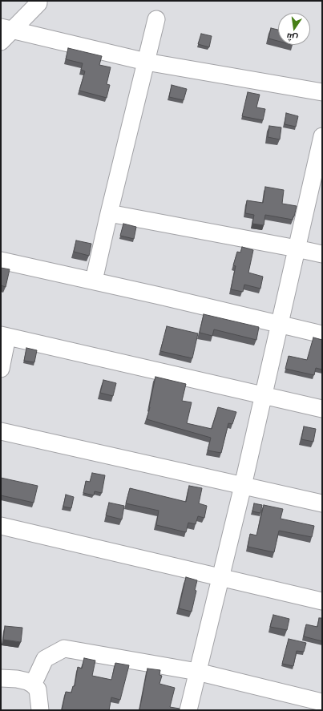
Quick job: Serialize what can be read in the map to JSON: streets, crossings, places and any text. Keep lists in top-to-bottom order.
{
  "north": "bottom"
}
